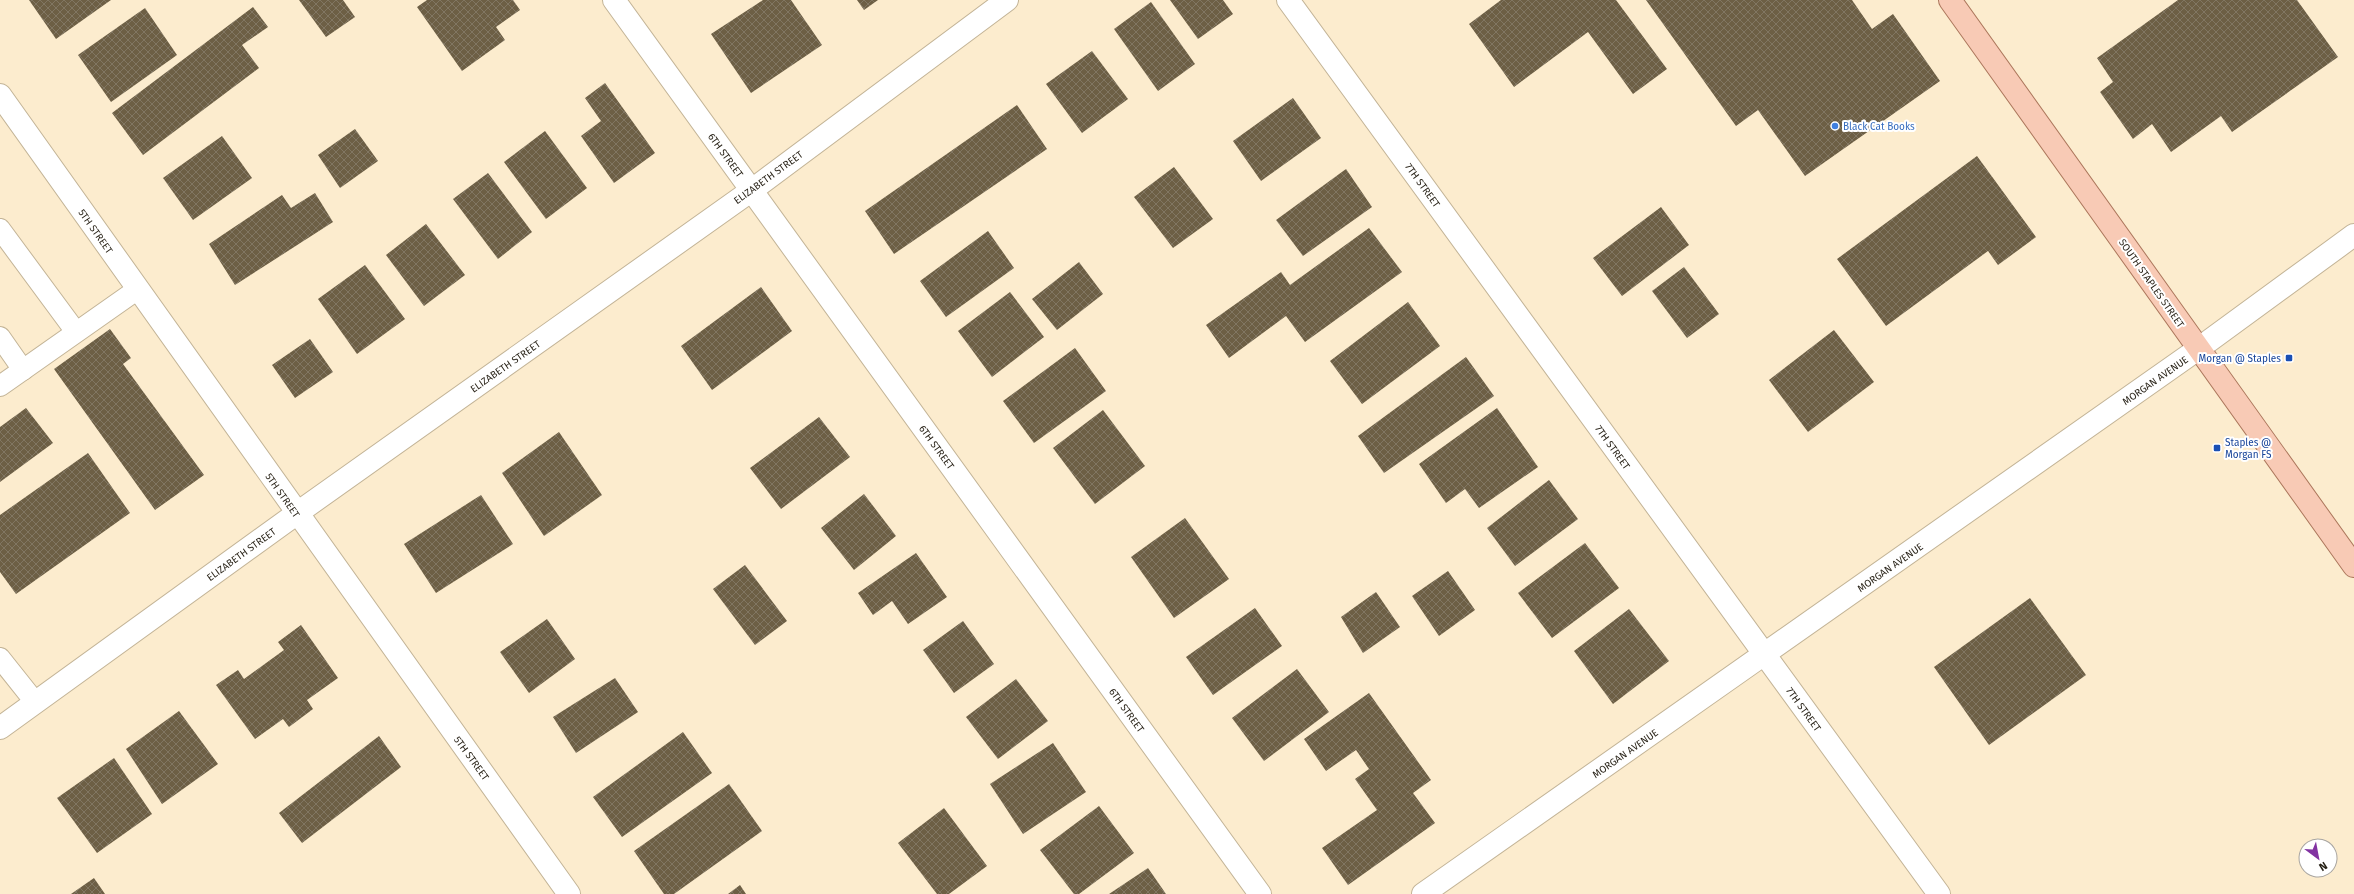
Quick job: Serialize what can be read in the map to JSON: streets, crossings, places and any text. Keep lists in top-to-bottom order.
{
  "streets": {
    "main road": ["SOUTH STAPLES STREET"],
    "street": [
      "6TH STREET",
      "ELIZABETH STREET",
      "7TH STREET",
      "5TH STREET",
      "MORGAN AVENUE"
    ]
  },
  "crossings": [
    ["6TH STREET", "ELIZABETH STREET"],
    ["ELIZABETH STREET", "5TH STREET"],
    ["7TH STREET", "MORGAN AVENUE"],
    ["SOUTH STAPLES STREET", "MORGAN AVENUE"]
  ],
  "places": {
    "other": ["Black Cat Books"],
    "transit": ["Morgan @ Staples", "Staples @ Morgan FS"]
  },
  "north": "bottom right"
}
